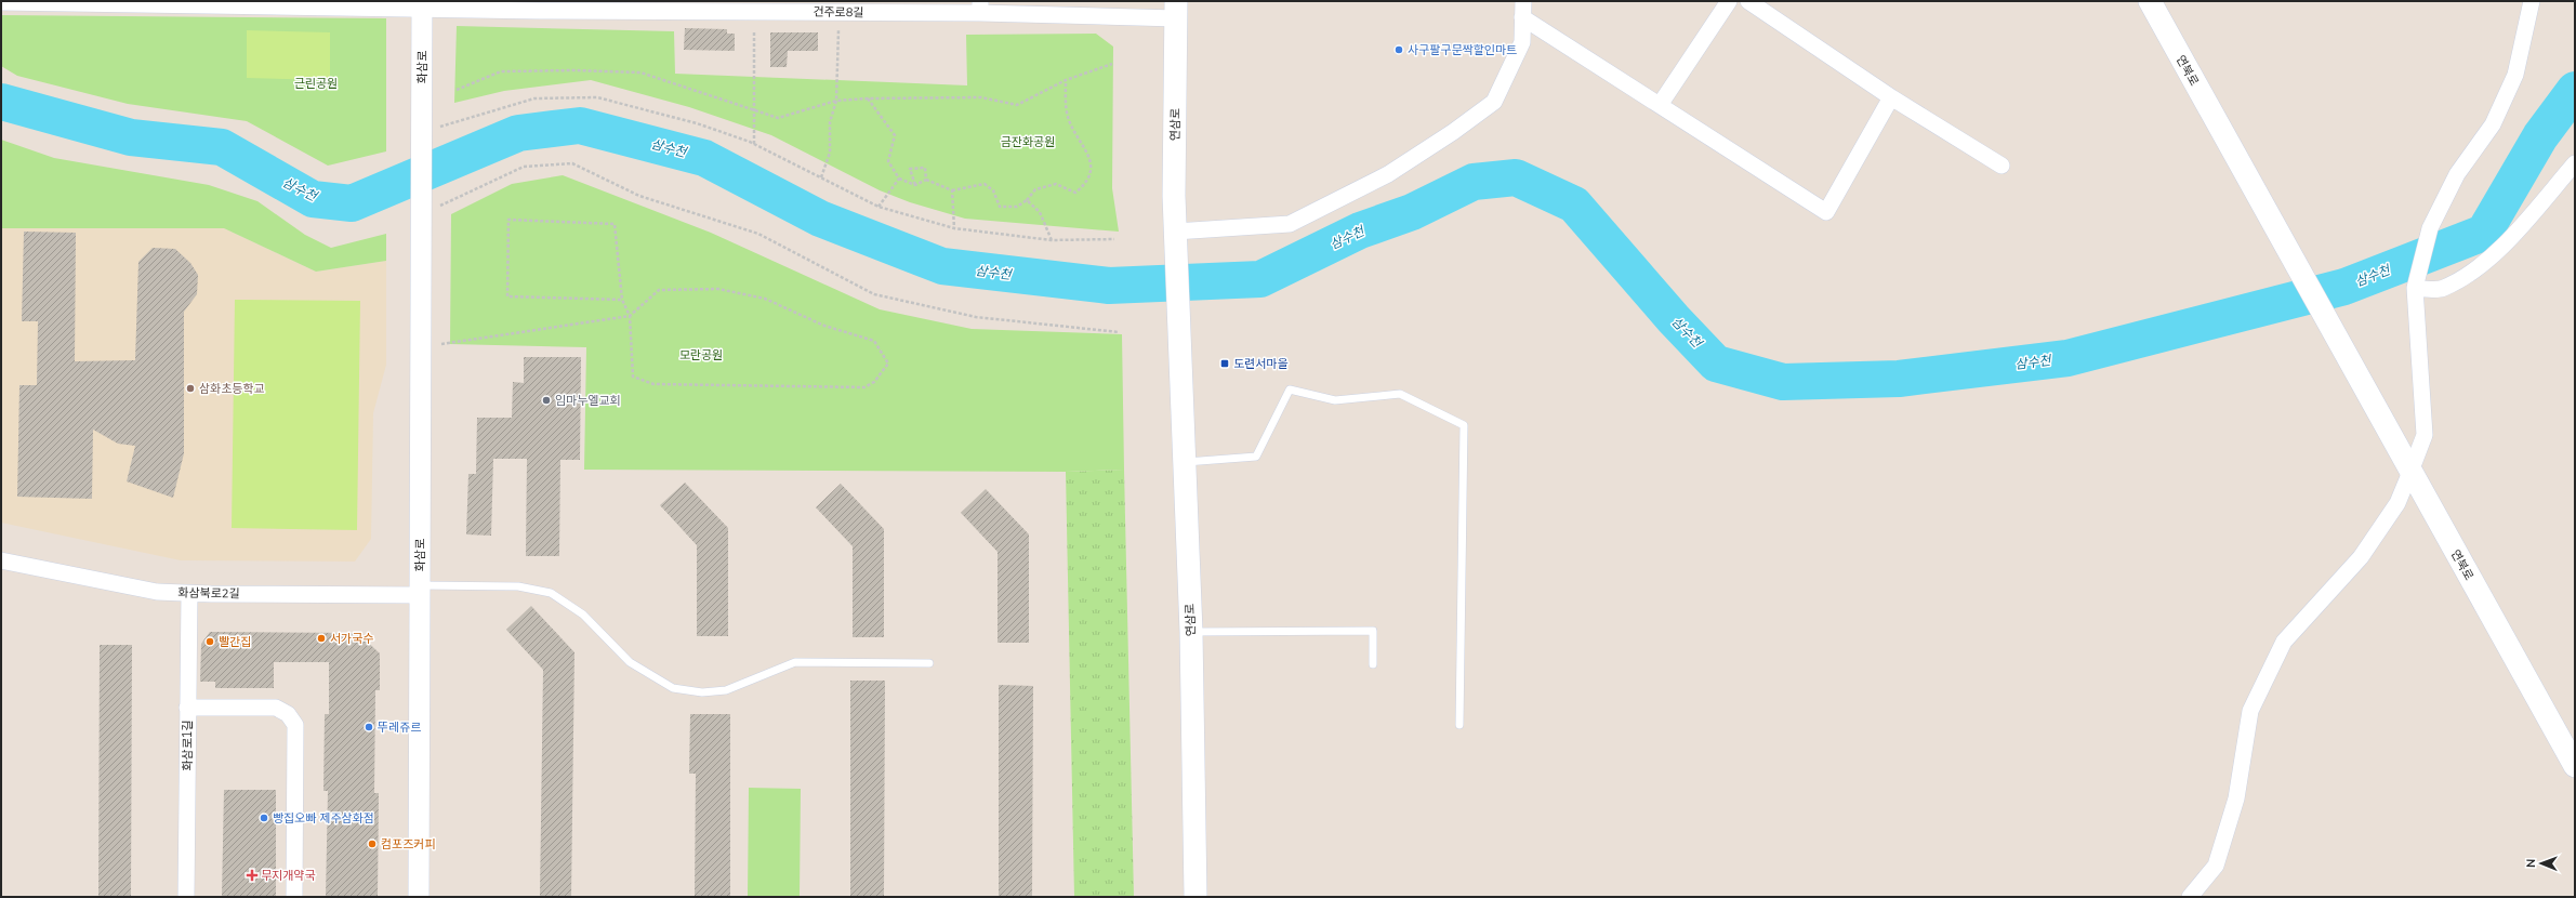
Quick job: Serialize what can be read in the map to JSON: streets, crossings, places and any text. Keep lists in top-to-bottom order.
{
  "streets": {
    "main road": ["연북로", "연삼로"],
    "street": [
      "건주로8길",
      "화삼로",
      "화삼북로2길",
      "화삼로1길"
    ]
  },
  "crossings": [
    ["건주로8길", "화삼로"],
    ["건주로8길", "연삼로"],
    ["화삼로", "화삼북로2길"],
    ["화삼북로2길", "화삼로1길"]
  ],
  "water": ["삼수천"],
  "parks": ["근린공원", "금잔화공원", "모란공원"],
  "places": {
    "other": [
      "사구팔구문짝할인마트",
      "삼화초등학교",
      "임마누엘교회",
      "서가국수",
      "빨간집",
      "뚜레쥬르",
      "빵집오빠 제주삼화점",
      "컴포즈커피"
    ],
    "transit": ["도련서마을"],
    "health": ["무지개약국"]
  },
  "north": "left"
}
